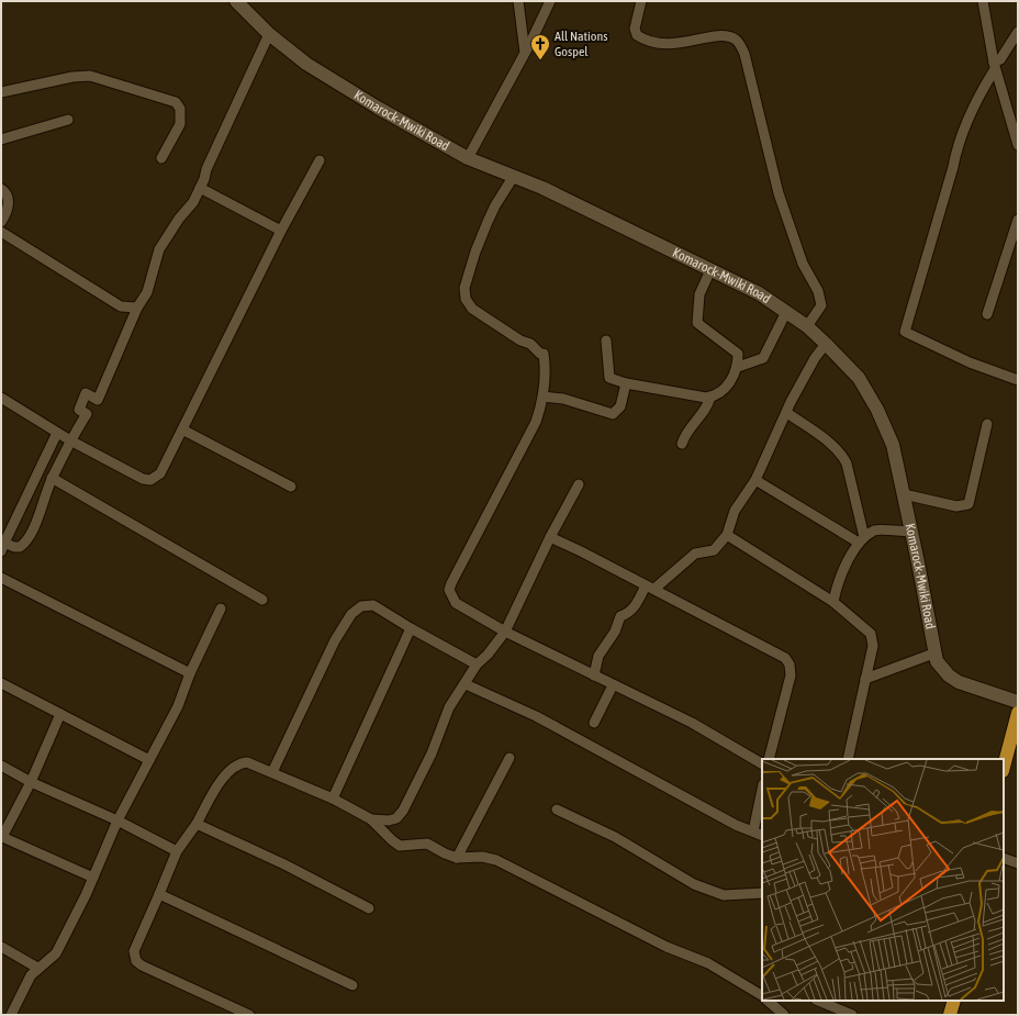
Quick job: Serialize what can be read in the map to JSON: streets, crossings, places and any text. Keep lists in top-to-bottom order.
{
  "streets": {
    "main road": ["Komarock-Mwiki Road"]
  },
  "places": {
    "church": ["All Nations Gospel"]
  }
}
